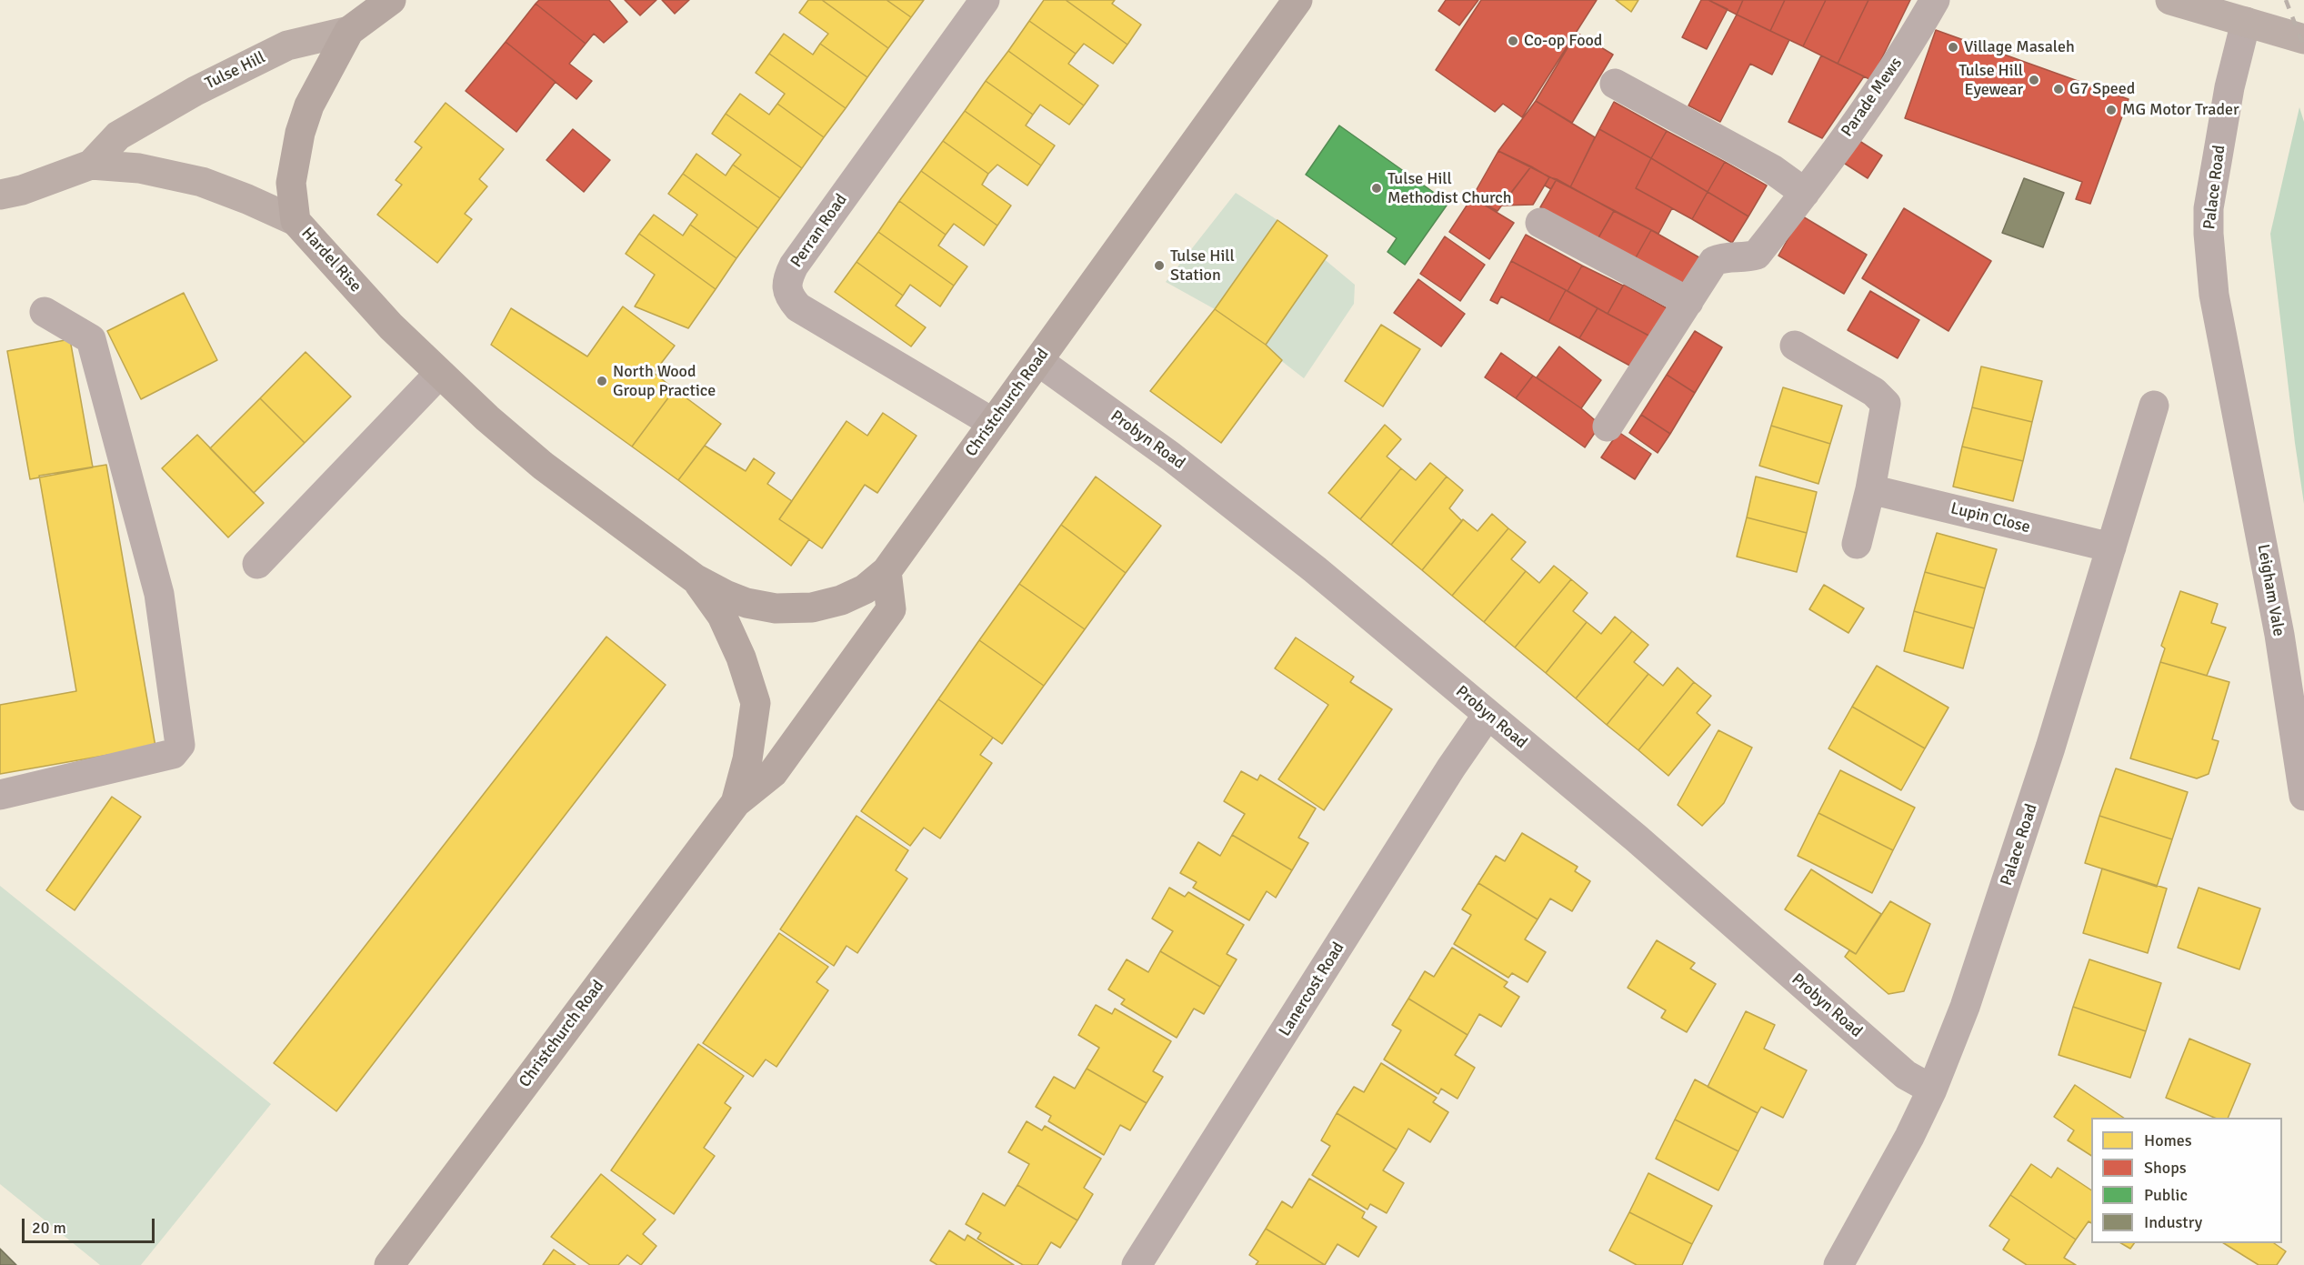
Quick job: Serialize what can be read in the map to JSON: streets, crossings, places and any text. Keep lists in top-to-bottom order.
{
  "streets": {
    "highway": ["Tulse Hill", "Hardel Rise", "Christchurch Road"],
    "street": [
      "Parade Mews",
      "Palace Road",
      "Perran Road",
      "Probyn Road",
      "Lupin Close",
      "Leigham Vale",
      "Lanercost Road"
    ]
  },
  "crossings": [
    ["Tulse Hill", "Hardel Rise"],
    ["Palace Road", "Probyn Road"],
    ["Palace Road", "Lupin Close"],
    ["Palace Road", "Leigham Vale"],
    ["Perran Road", "Christchurch Road"],
    ["Hardel Rise", "Christchurch Road"],
    ["Christchurch Road", "Probyn Road"],
    ["Probyn Road", "Lanercost Road"]
  ],
  "places": [
    "Co-op Food",
    "Village Masaleh",
    "Tulse Hill Eyewear",
    "G7 Speed",
    "MG Motor Trader",
    "Tulse Hill Methodist Church",
    "Tulse Hill Station",
    "North Wood Group Practice"
  ],
  "legend": [
    "Homes",
    "Shops",
    "Public",
    "Industry"
  ],
  "scale_bar": "20 m"
}
